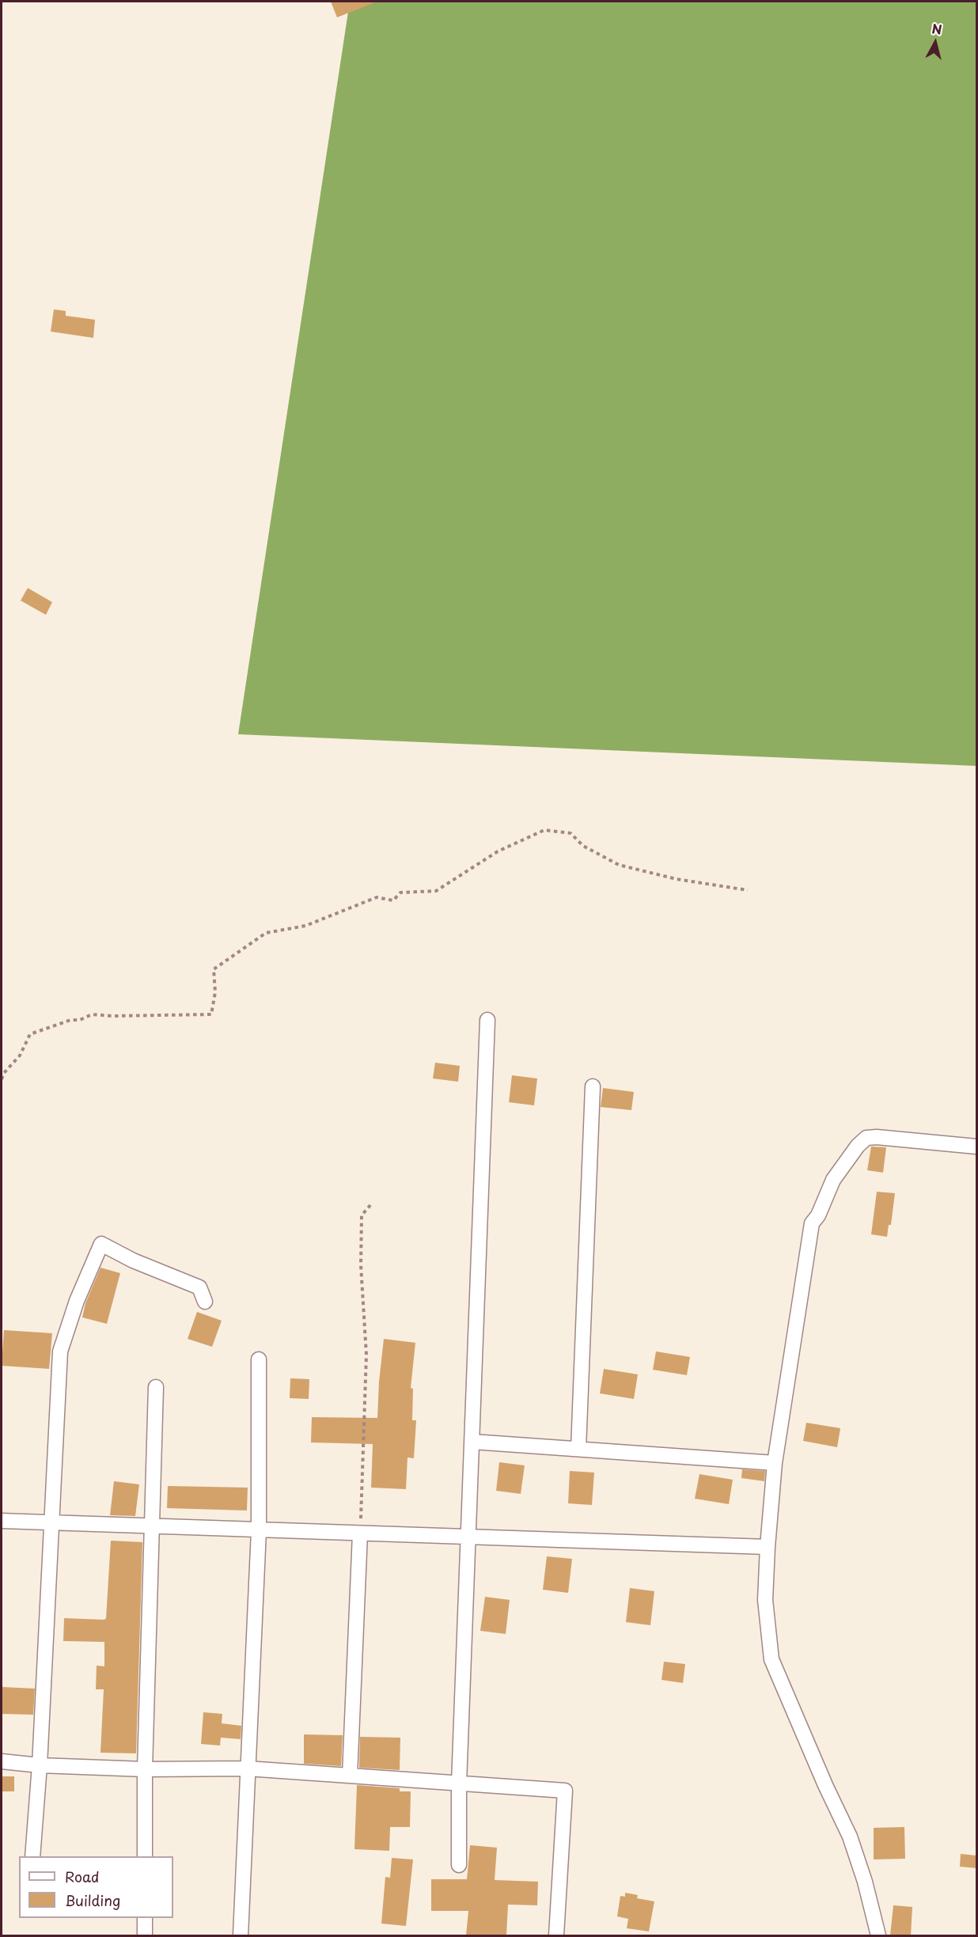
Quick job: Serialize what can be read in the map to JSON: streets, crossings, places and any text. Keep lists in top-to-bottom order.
{
  "legend": ["Road", "Building"],
  "north": "top"
}
